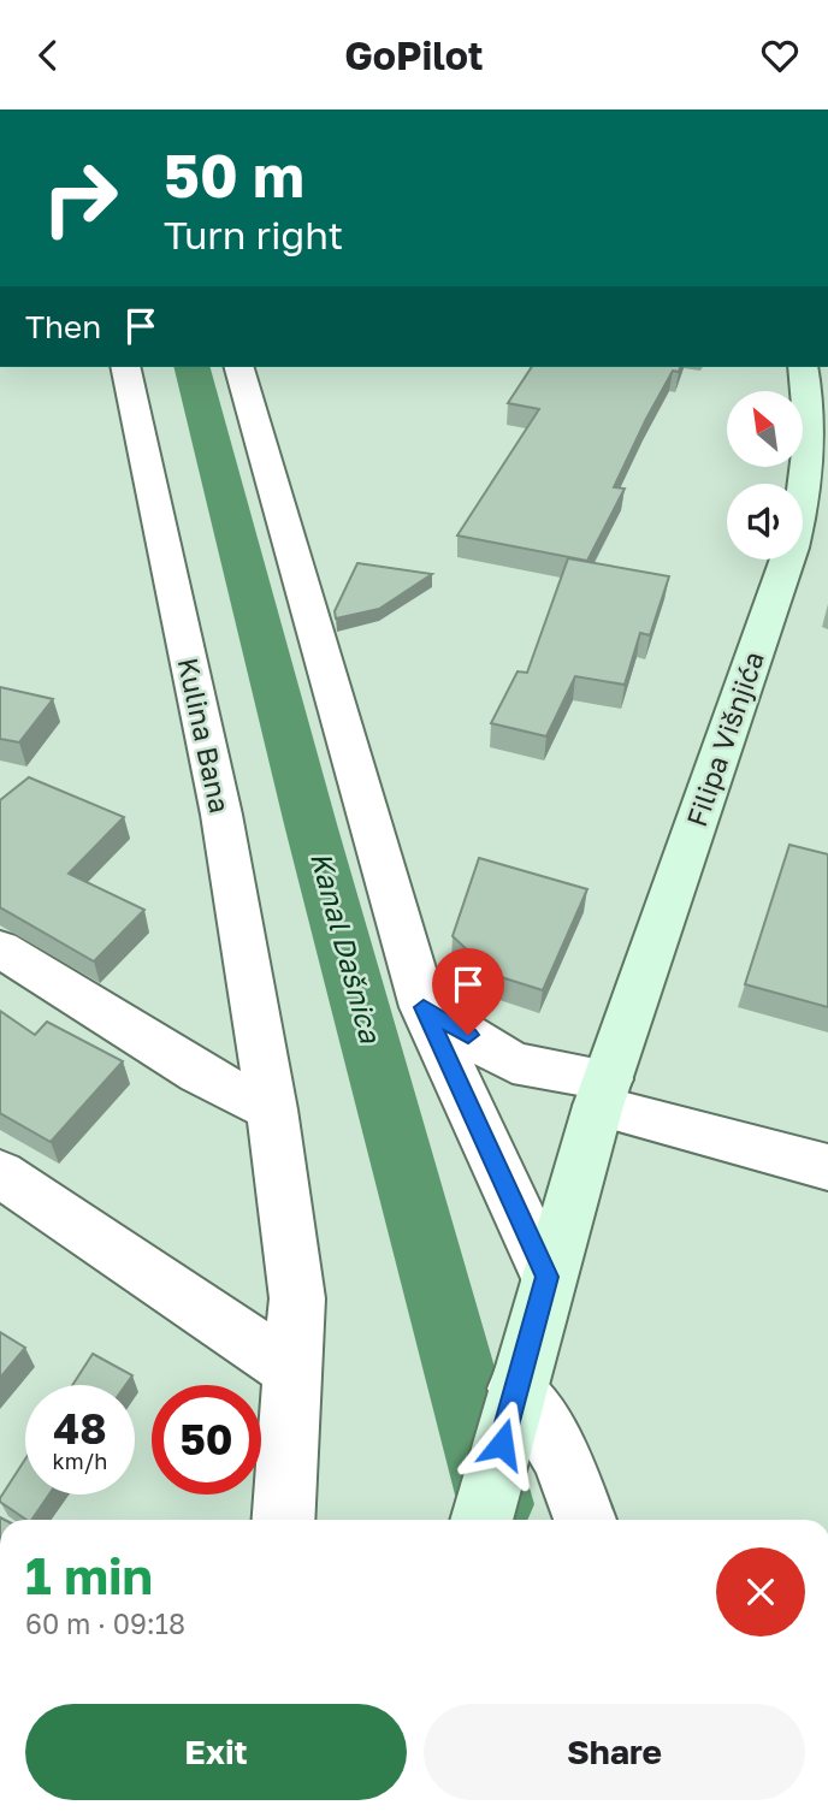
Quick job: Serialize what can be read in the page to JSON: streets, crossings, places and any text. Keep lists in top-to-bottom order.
{
  "streets": {
    "main road": ["Filipa Višnjića"],
    "street": ["Kulina Bana"]
  },
  "water": ["Kanal Dašnica"],
  "north": "top left",
  "page": {
    "header": "GoPilot",
    "turn": ["50 m", "Turn right"],
    "then": "Then",
    "speed": "48 km/h",
    "limit": "50",
    "heading": ["1 min", "60 m · 09:18"],
    "buttons": ["Exit", "Share"]
  }
}
